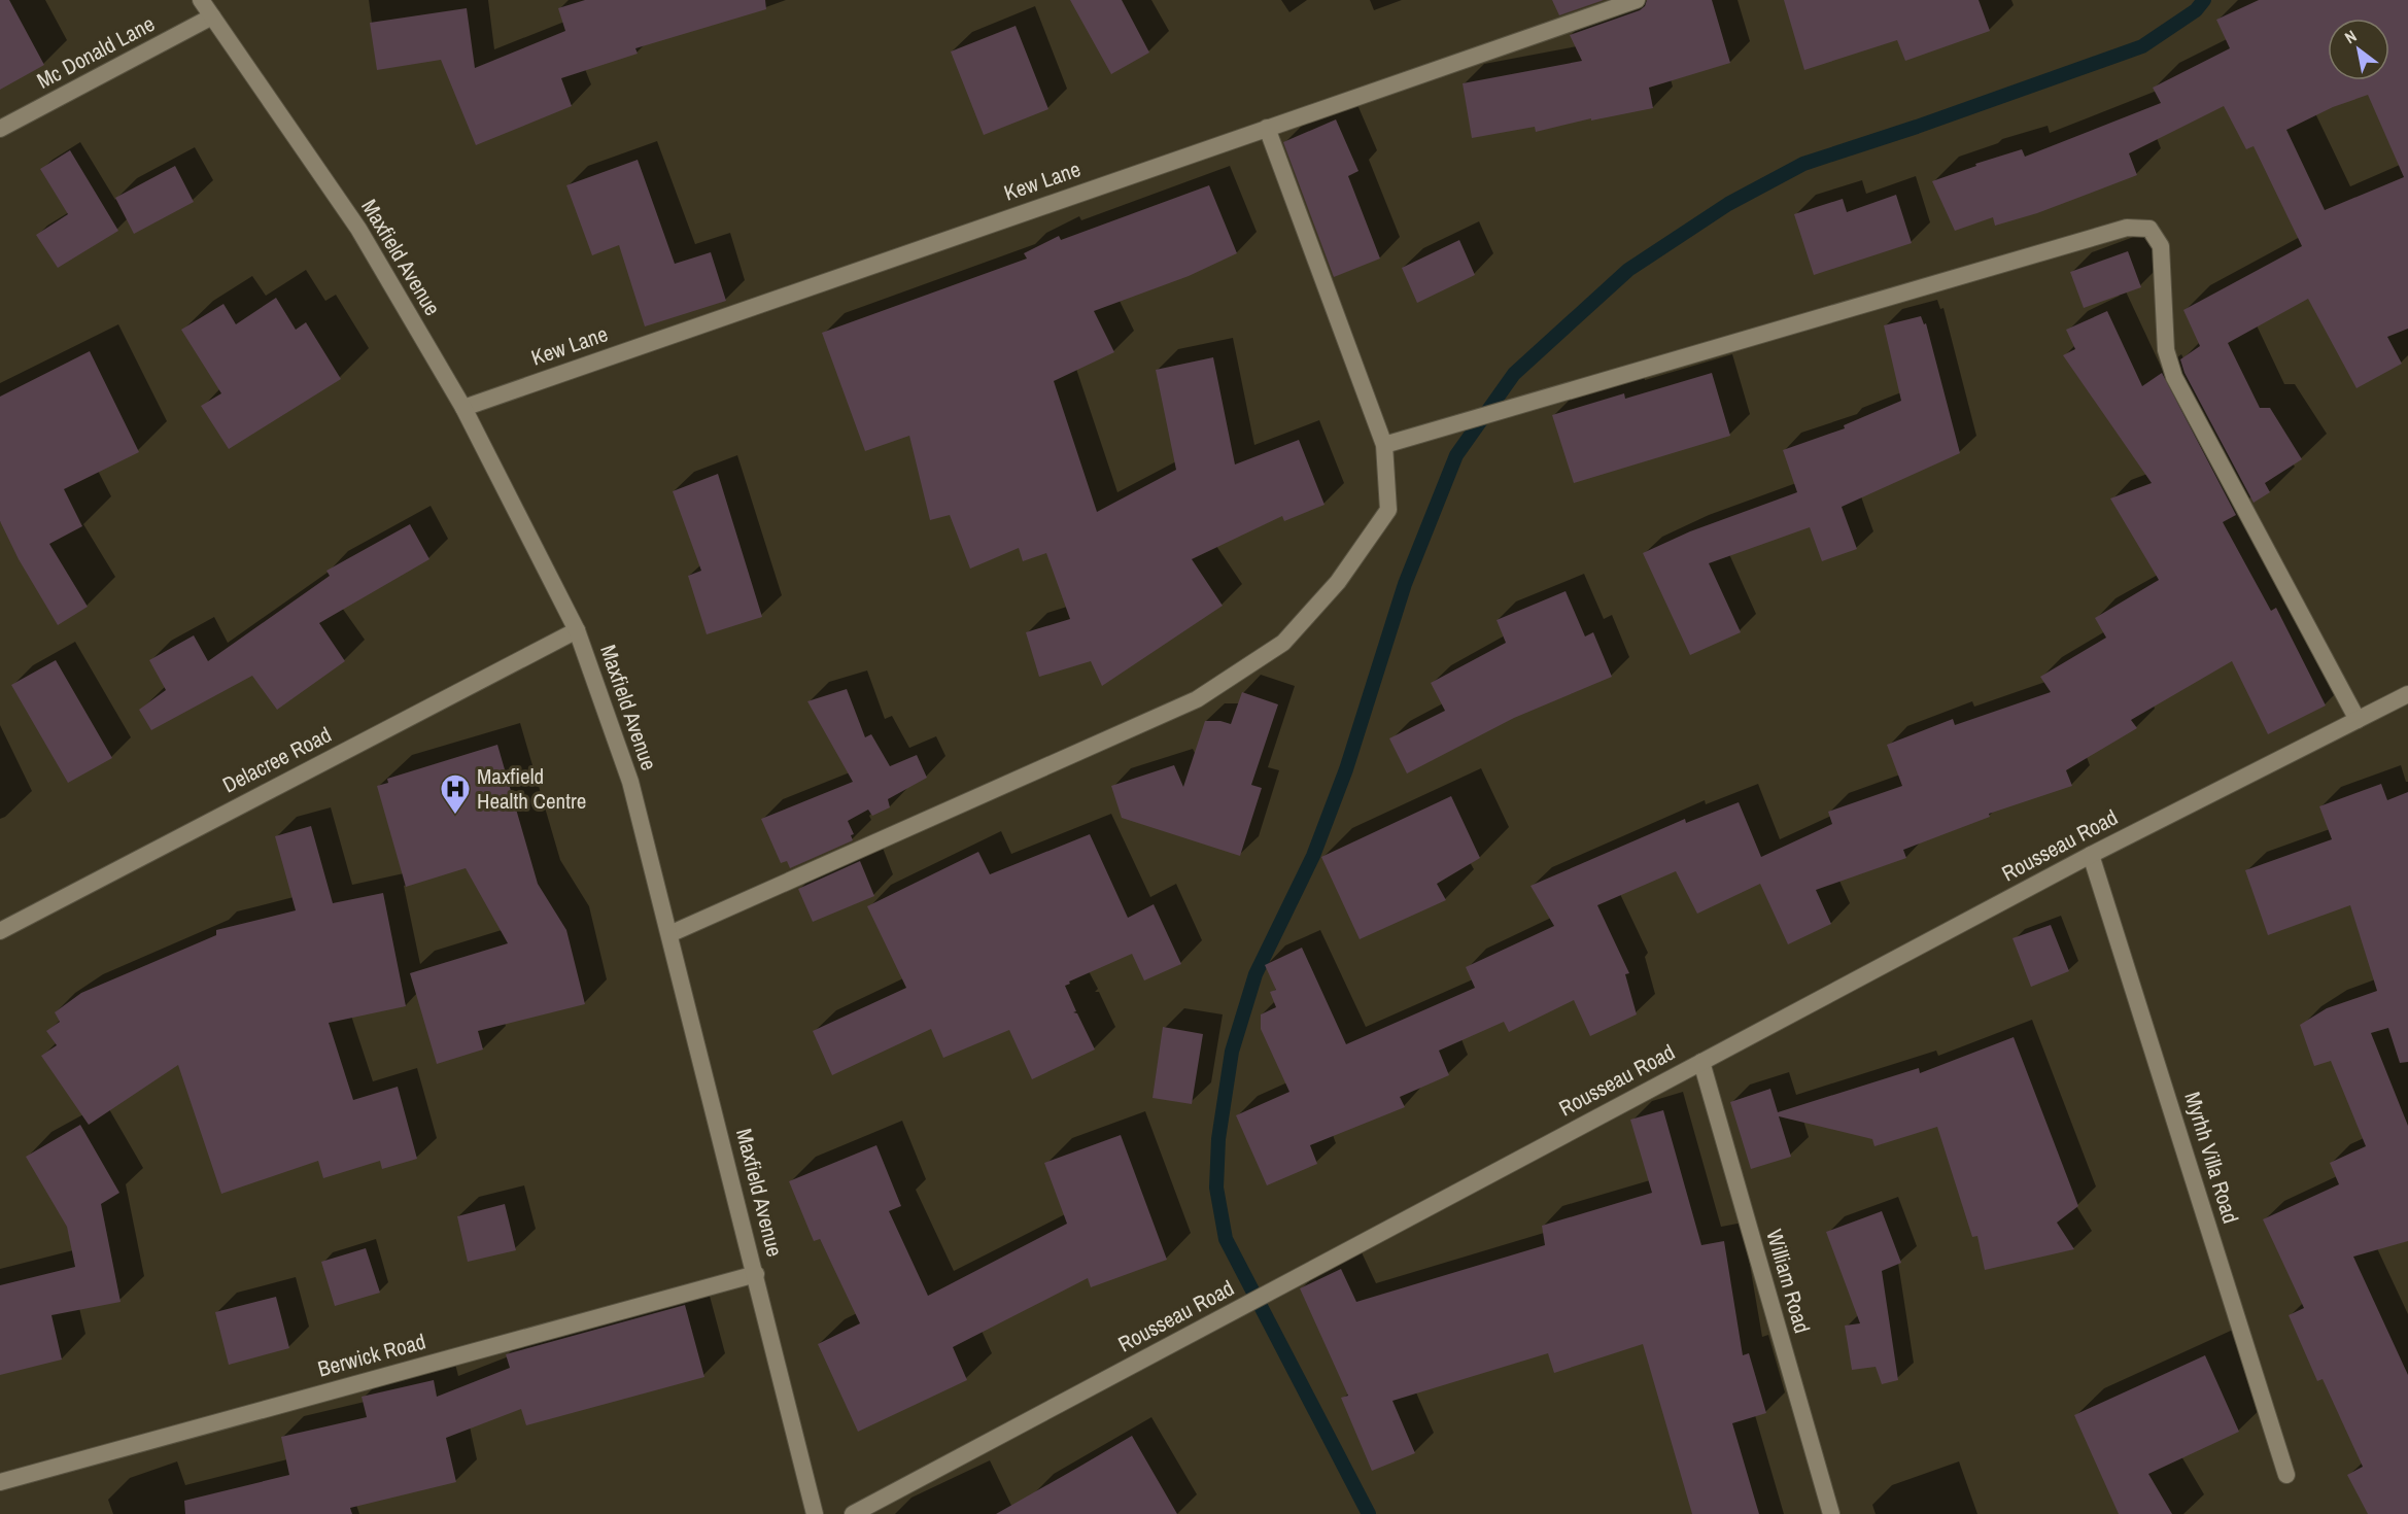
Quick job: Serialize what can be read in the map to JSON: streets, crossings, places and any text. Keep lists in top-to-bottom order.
{
  "streets": {
    "street": [
      "Mc Donald Lane",
      "Kew Lane",
      "Maxfield Avenue",
      "Delacree Road",
      "Rousseau Road",
      "Myrhh Villa Road",
      "William Road",
      "Berwick Road"
    ]
  },
  "crossings": [
    ["Mc Donald Lane", "Maxfield Avenue"],
    ["Kew Lane", "Maxfield Avenue"],
    ["Maxfield Avenue", "Delacree Road"],
    ["Maxfield Avenue", "Berwick Road"],
    ["Rousseau Road", "Myrhh Villa Road"],
    ["Rousseau Road", "William Road"]
  ],
  "places": {
    "hospital": ["Maxfield Health Centre"]
  },
  "north": "top left"
}
